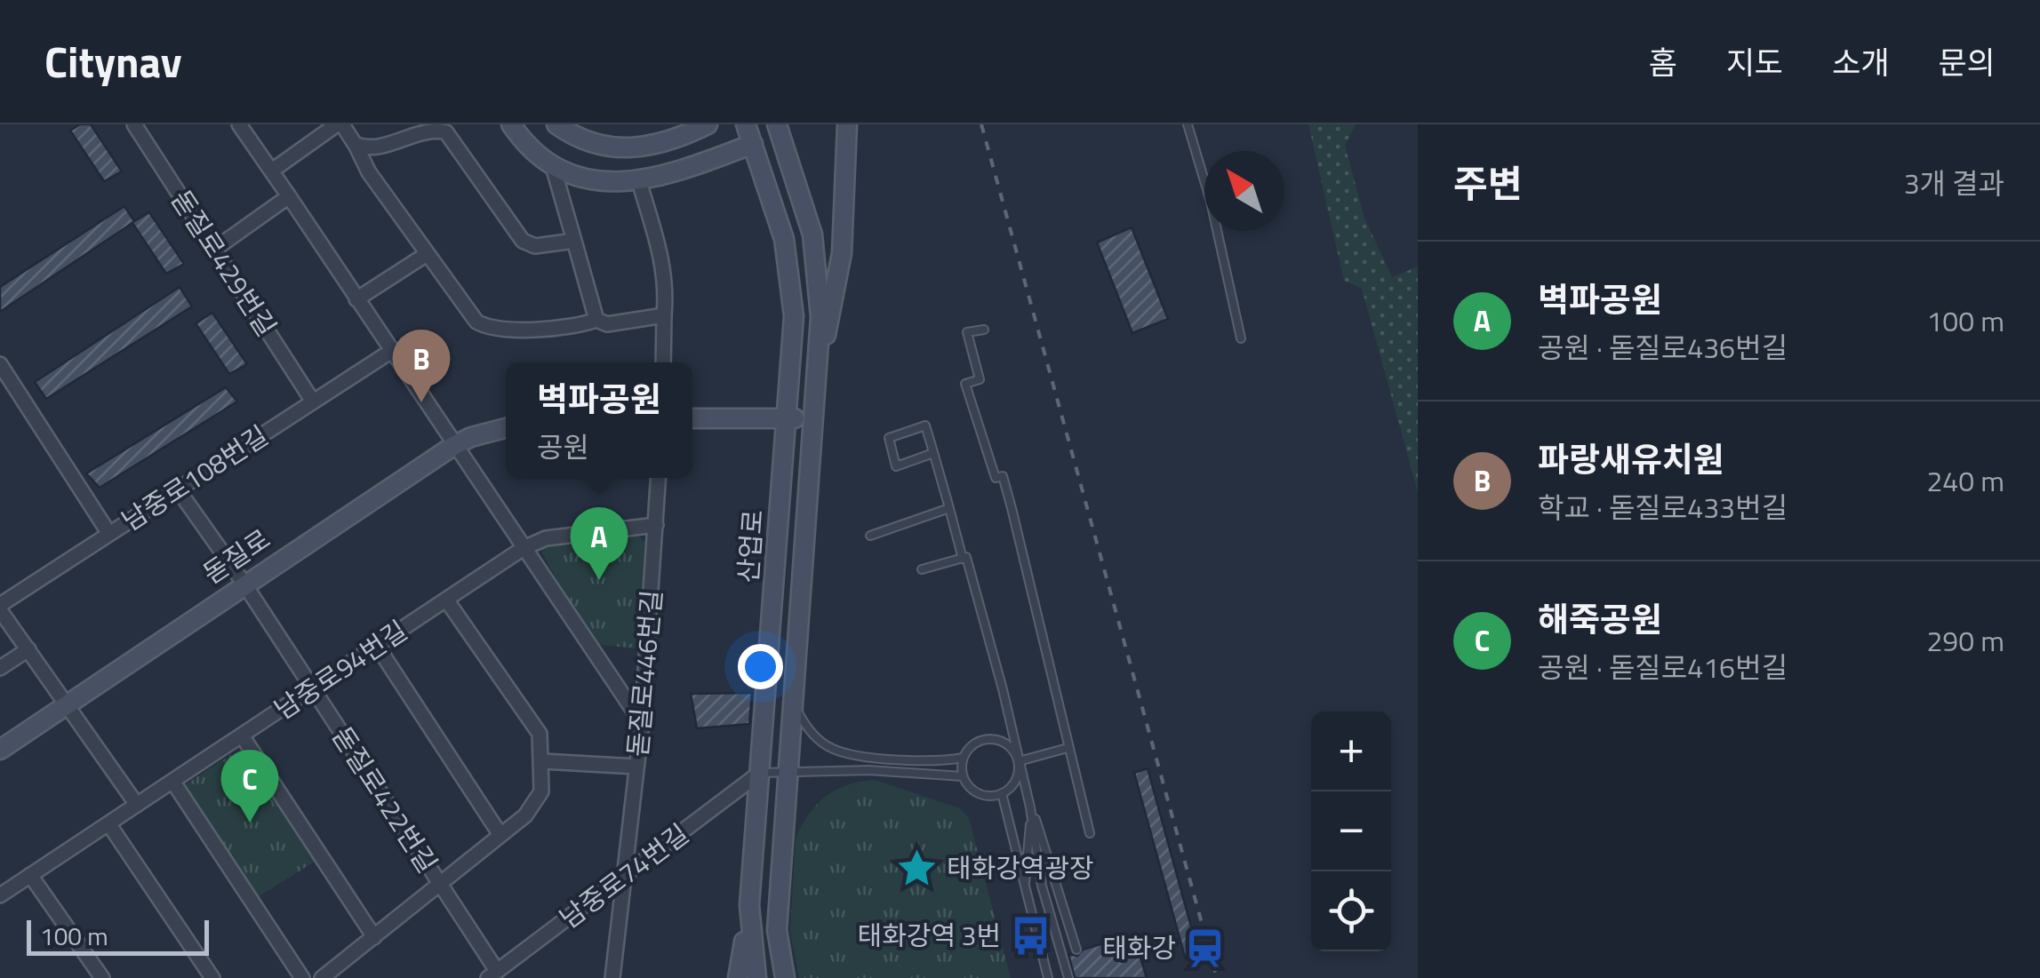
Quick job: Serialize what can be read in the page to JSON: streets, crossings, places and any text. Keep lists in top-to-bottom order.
{
  "streets": {
    "main road": ["산업로", "돋질로"],
    "street": [
      "돋질로429번길",
      "남중로108번길",
      "남중로94번길",
      "돋질로446번길",
      "돋질로422번길",
      "남중로74번길"
    ]
  },
  "crossings": [
    ["돋질로429번길", "남중로108번길"],
    ["남중로108번길", "돋질로422번길"],
    ["산업로", "남중로74번길"],
    ["돋질로", "돋질로422번길"],
    ["남중로94번길", "돋질로446번길"],
    ["남중로94번길", "돋질로422번길"],
    ["돋질로446번길", "남중로74번길"],
    ["돋질로422번길", "남중로74번길"]
  ],
  "places": {
    "place": ["태화강역광장"],
    "bus stop": ["태화강역 3번"],
    "station": ["태화강"]
  },
  "scale_bar": "100 m",
  "north": "top left",
  "page": {
    "header": "Citynav",
    "nav": [
      "홈",
      "지도",
      "소개",
      "문의"
    ],
    "heading": ["주변", "3개 결과"],
    "list": [
      {
        "mark": "A",
        "name": "벽파공원",
        "note": "공원 · 돋질로436번길",
        "value": "100 m"
      },
      {
        "mark": "B",
        "name": "파랑새유치원",
        "note": "학교 · 돋질로433번길",
        "value": "240 m"
      },
      {
        "mark": "C",
        "name": "해죽공원",
        "note": "공원 · 돋질로416번길",
        "value": "290 m"
      }
    ],
    "pins": ["B", "A", "C"],
    "popup": ["벽파공원", "공원"],
    "map_buttons": ["+", "−"],
    "scale": "100 m"
  }
}
